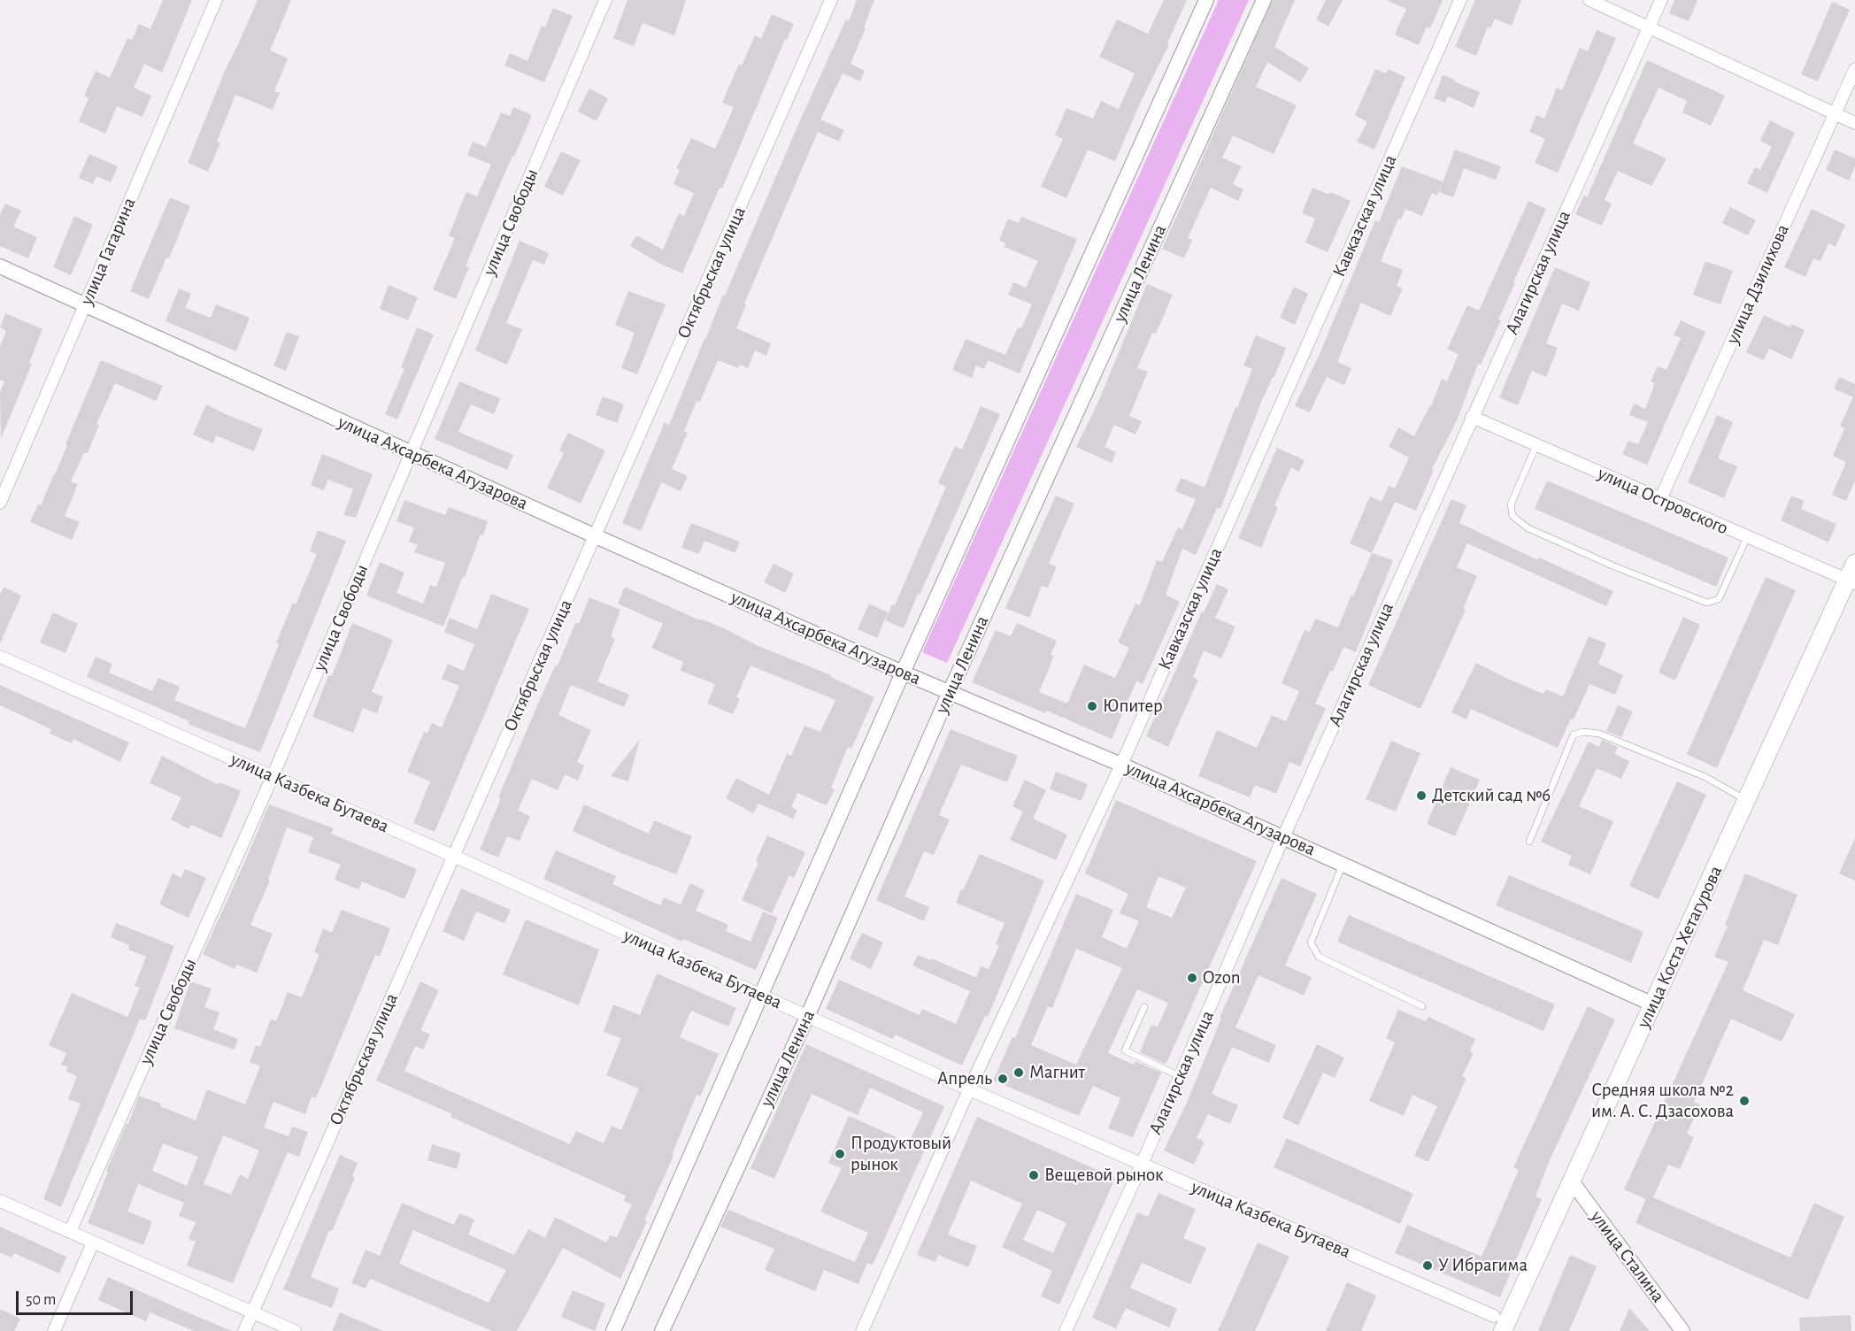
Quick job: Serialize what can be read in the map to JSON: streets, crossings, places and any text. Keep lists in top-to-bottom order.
{
  "streets": {
    "main road": ["улица Коста Хетагурова"],
    "street": [
      "Кавказская улица",
      "улица Свободы",
      "улица Гагарина",
      "Октябрьская улица",
      "Алагирская улица",
      "улица Ленина",
      "улица Дзилихова",
      "улица Ахсарбека Агузарова",
      "улица Островского",
      "улица Казбека Бутаева",
      "улица Сталина"
    ]
  },
  "crossings": [
    ["Кавказская улица", "улица Ахсарбека Агузарова"],
    ["Кавказская улица", "улица Казбека Бутаева"],
    ["улица Свободы", "улица Ахсарбека Агузарова"],
    ["улица Свободы", "улица Казбека Бутаева"],
    ["улица Гагарина", "улица Ахсарбека Агузарова"],
    ["Октябрьская улица", "улица Ахсарбека Агузарова"],
    ["Октябрьская улица", "улица Казбека Бутаева"],
    ["Алагирская улица", "улица Ахсарбека Агузарова"],
    ["Алагирская улица", "улица Островского"],
    ["Алагирская улица", "улица Казбека Бутаева"],
    ["улица Ленина", "улица Ахсарбека Агузарова"],
    ["улица Ленина", "улица Казбека Бутаева"],
    ["улица Дзилихова", "улица Островского"],
    ["улица Ахсарбека Агузарова", "улица Коста Хетагурова"],
    ["улица Островского", "улица Коста Хетагурова"],
    ["улица Коста Хетагурова", "улица Сталина"]
  ],
  "places": [
    "Юпитер",
    "Детский сад №6",
    "Ozon",
    "Магнит",
    "Апрель",
    "Средняя школа №2 им. А. С. Дзасохова",
    "Продуктовый рынок",
    "Вещевой рынок",
    "У Ибрагима"
  ],
  "scale_bar": "50 m"
}
